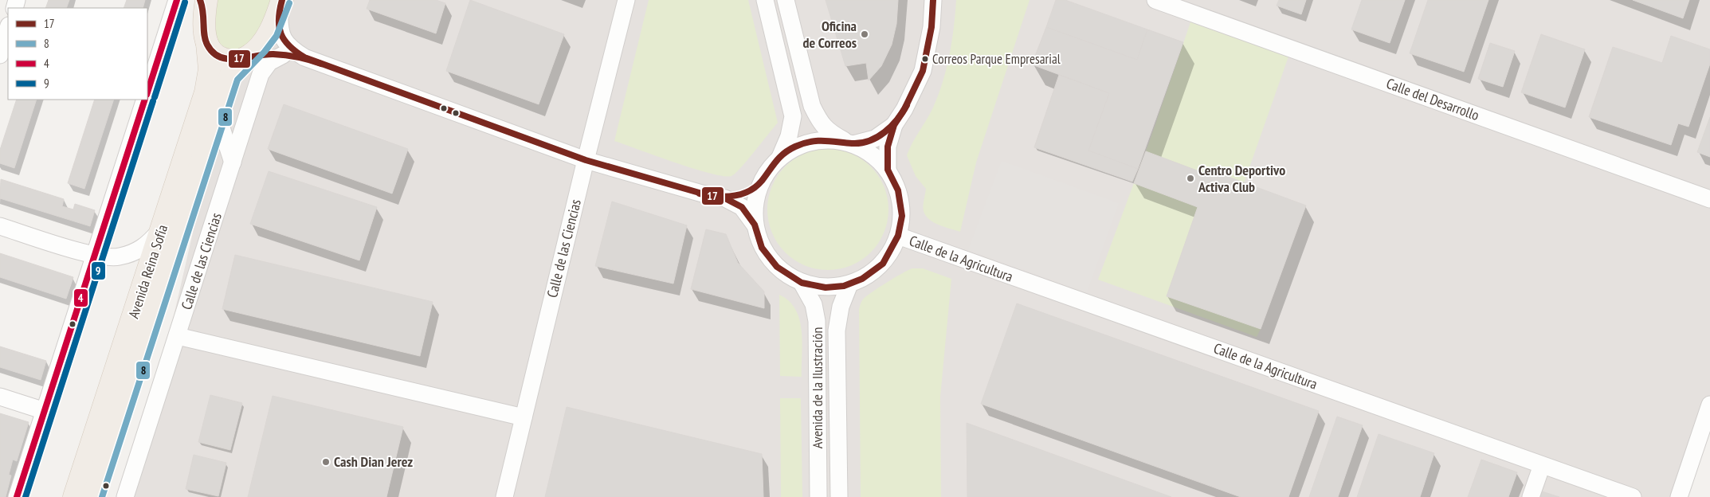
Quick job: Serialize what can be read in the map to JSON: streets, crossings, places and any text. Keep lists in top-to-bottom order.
{
  "streets": {
    "main road": ["Avenida Reina Sofía"],
    "street": [
      "Calle del Desarrollo",
      "Calle de las Ciencias",
      "Calle de la Agricultura",
      "Avenida de la Ilustración"
    ]
  },
  "places": [
    "Oficina de Correos",
    "Correos Parque Empresarial",
    "Centro Deportivo Activa Club",
    "Cash Dian Jerez"
  ],
  "lines": [
    "transit line 17",
    "transit line 4",
    "transit line 9",
    "transit line 8"
  ],
  "legend": [
    "17",
    "8",
    "4",
    "9"
  ]
}
